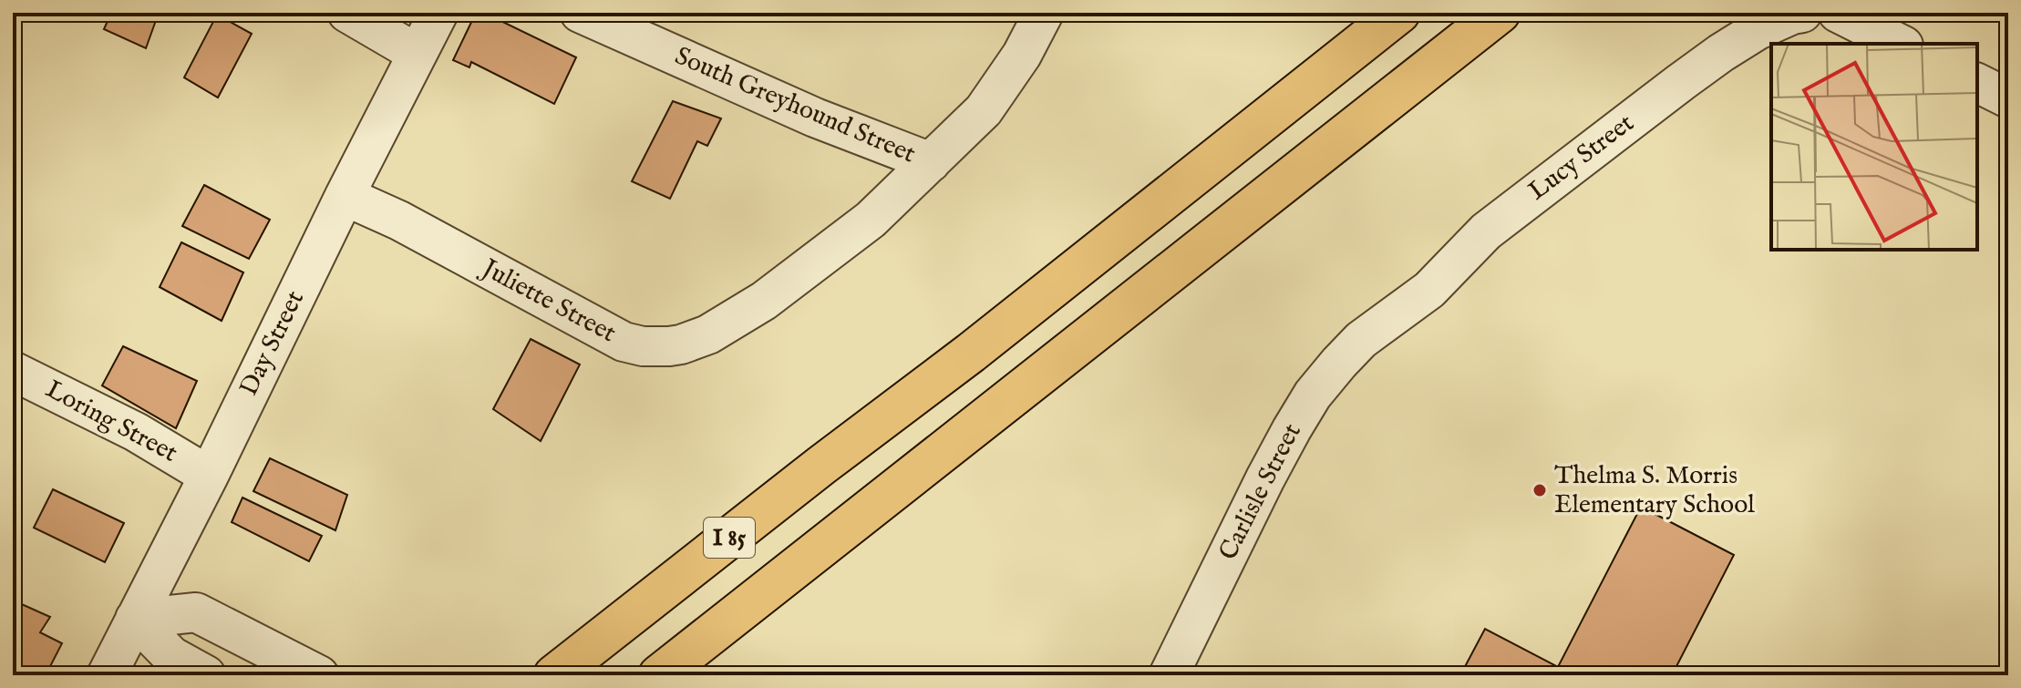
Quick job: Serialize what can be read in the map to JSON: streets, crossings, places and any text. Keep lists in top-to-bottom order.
{
  "streets": {
    "highway": ["I 85"],
    "street": [
      "South Greyhound Street",
      "Lucy Street",
      "Juliette Street",
      "Day Street",
      "Loring Street",
      "Carlisle Street"
    ]
  },
  "crossings": [
    ["South Greyhound Street", "Juliette Street"],
    ["Lucy Street", "Carlisle Street"],
    ["Juliette Street", "Day Street"],
    ["Day Street", "Loring Street"]
  ],
  "places": ["Thelma S. Morris Elementary School"]
}
